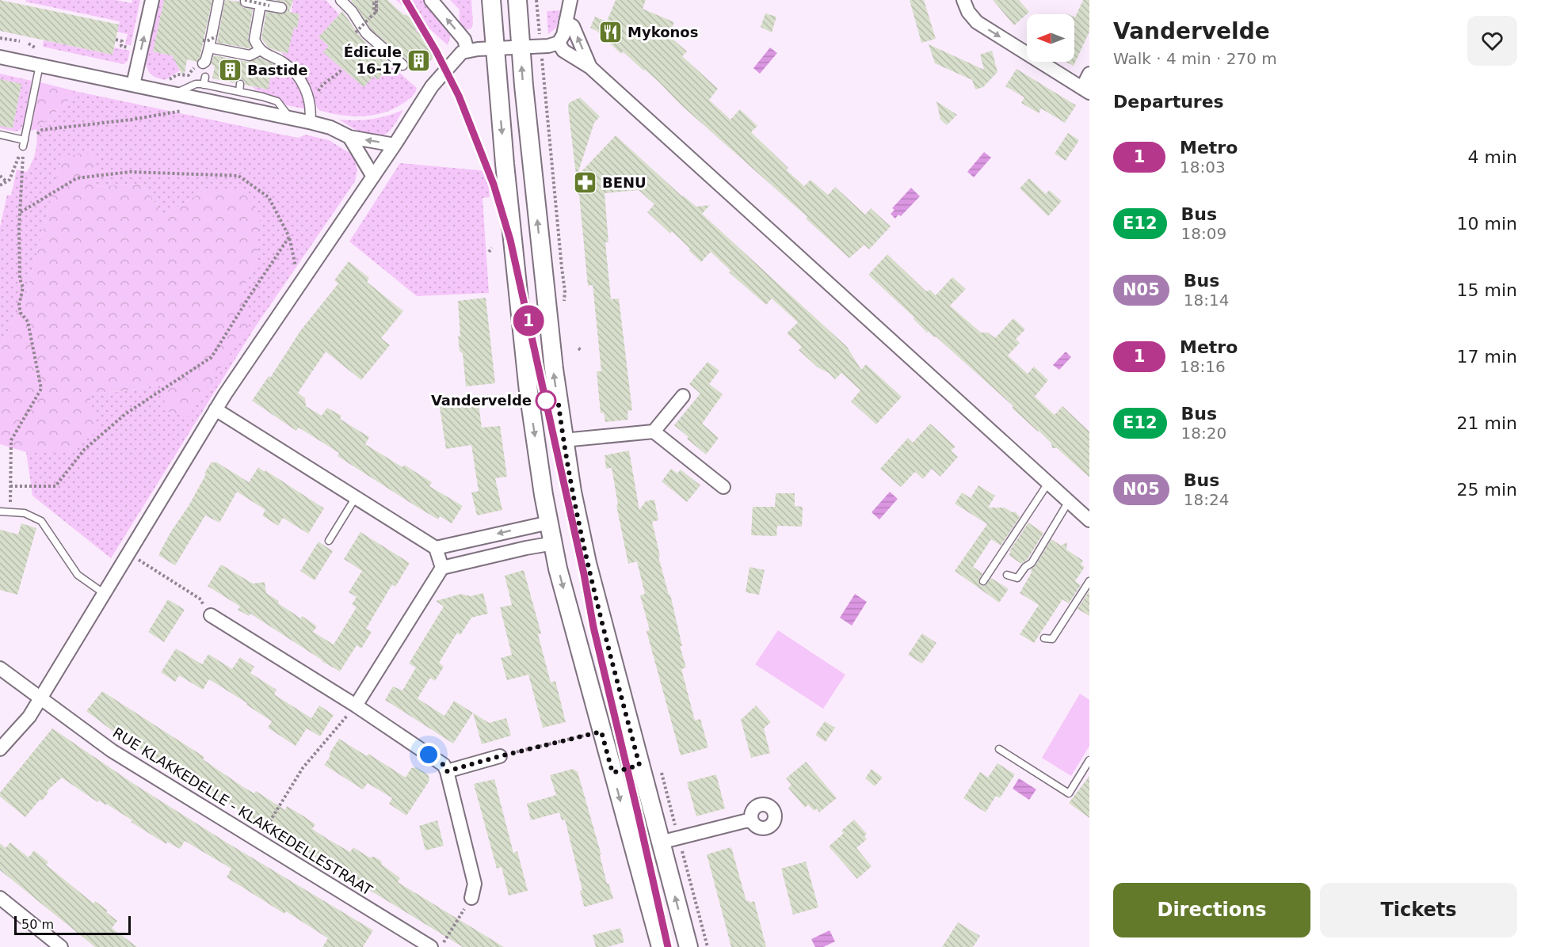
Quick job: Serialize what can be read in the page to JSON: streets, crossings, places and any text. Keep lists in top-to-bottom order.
{
  "streets": {
    "street": ["RUE KLAKKEDELLE - KLAKKEDELLESTRAAT"]
  },
  "places": {
    "restaurant": ["Mykonos"],
    "building": ["Édicule 16-17", "Bastide"],
    "pharmacy": ["BENU"],
    "other": ["Vandervelde"]
  },
  "lines": ["metro line 1"],
  "scale_bar": "50 m",
  "north": "left",
  "page": {
    "on_map": "1",
    "heading": [
      ["Vandervelde", "Walk · 4 min · 270 m"],
      "Departures"
    ],
    "list": [
      {
        "mark": "1",
        "name": "Metro",
        "note": "18:03",
        "value": "4 min"
      },
      {
        "mark": "E12",
        "name": "Bus",
        "note": "18:09",
        "value": "10 min"
      },
      {
        "mark": "N05",
        "name": "Bus",
        "note": "18:14",
        "value": "15 min"
      },
      {
        "mark": "1",
        "name": "Metro",
        "note": "18:16",
        "value": "17 min"
      },
      {
        "mark": "E12",
        "name": "Bus",
        "note": "18:20",
        "value": "21 min"
      },
      {
        "mark": "N05",
        "name": "Bus",
        "note": "18:24",
        "value": "25 min"
      }
    ],
    "buttons": ["Directions", "Tickets"],
    "scale": "50 m"
  }
}
